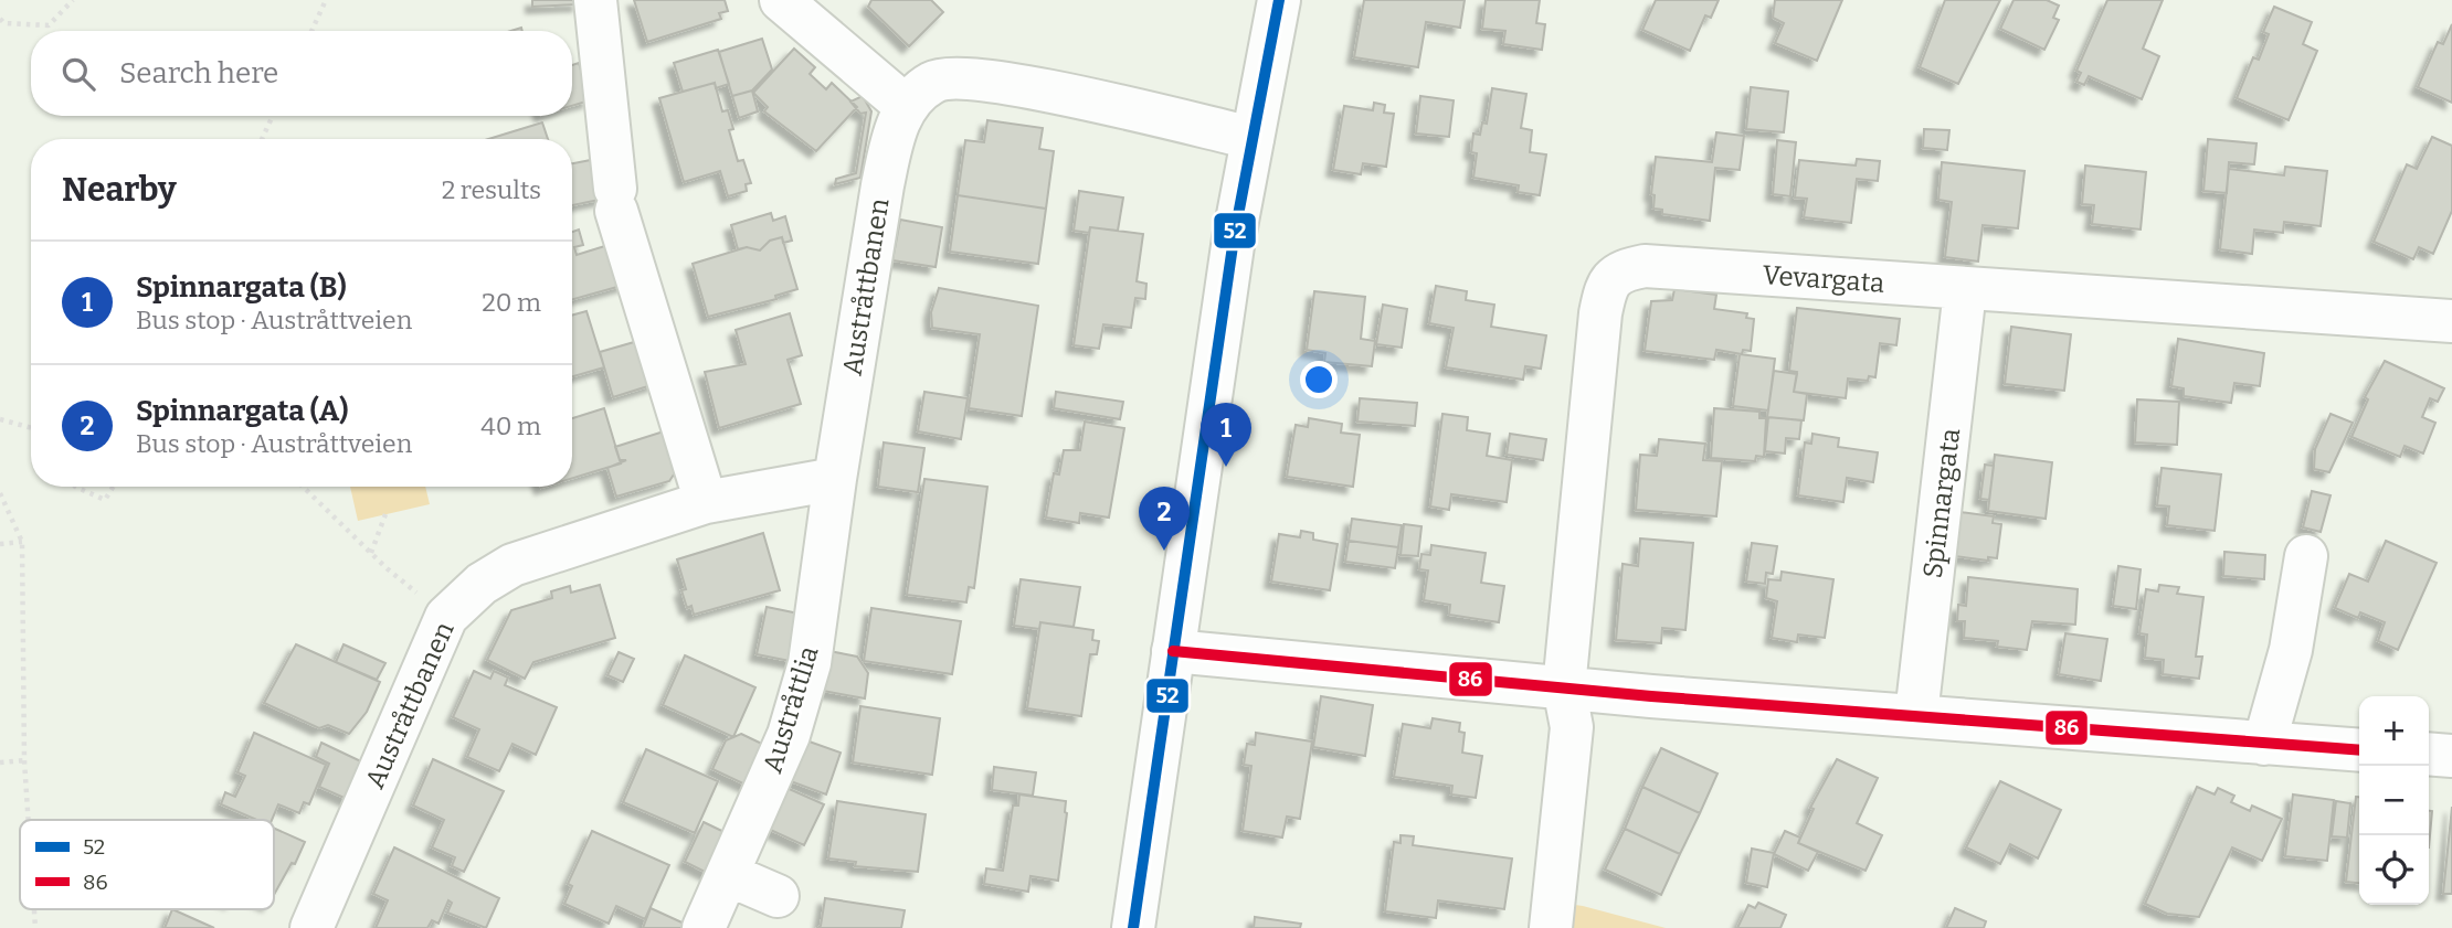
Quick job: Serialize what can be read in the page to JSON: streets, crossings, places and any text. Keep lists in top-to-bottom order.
{
  "streets": {
    "street": [
      "Vevargata",
      "Austråttbanen",
      "Spinnargata",
      "Austråttlia"
    ]
  },
  "crossings": [
    ["Vevargata", "Spinnargata"],
    ["Austråttbanen", "Austråttlia"]
  ],
  "lines": ["transit line 52", "transit line 86"],
  "legend": ["52", "86"],
  "page": {
    "search": "Search here",
    "heading": ["Nearby", "2 results"],
    "list": [
      {
        "mark": "1",
        "name": "Spinnargata (B)",
        "note": "Bus stop · Austråttveien",
        "value": "20 m"
      },
      {
        "mark": "2",
        "name": "Spinnargata (A)",
        "note": "Bus stop · Austråttveien",
        "value": "40 m"
      }
    ],
    "pins": ["1", "2"],
    "map_buttons": ["+", "−"]
  }
}
